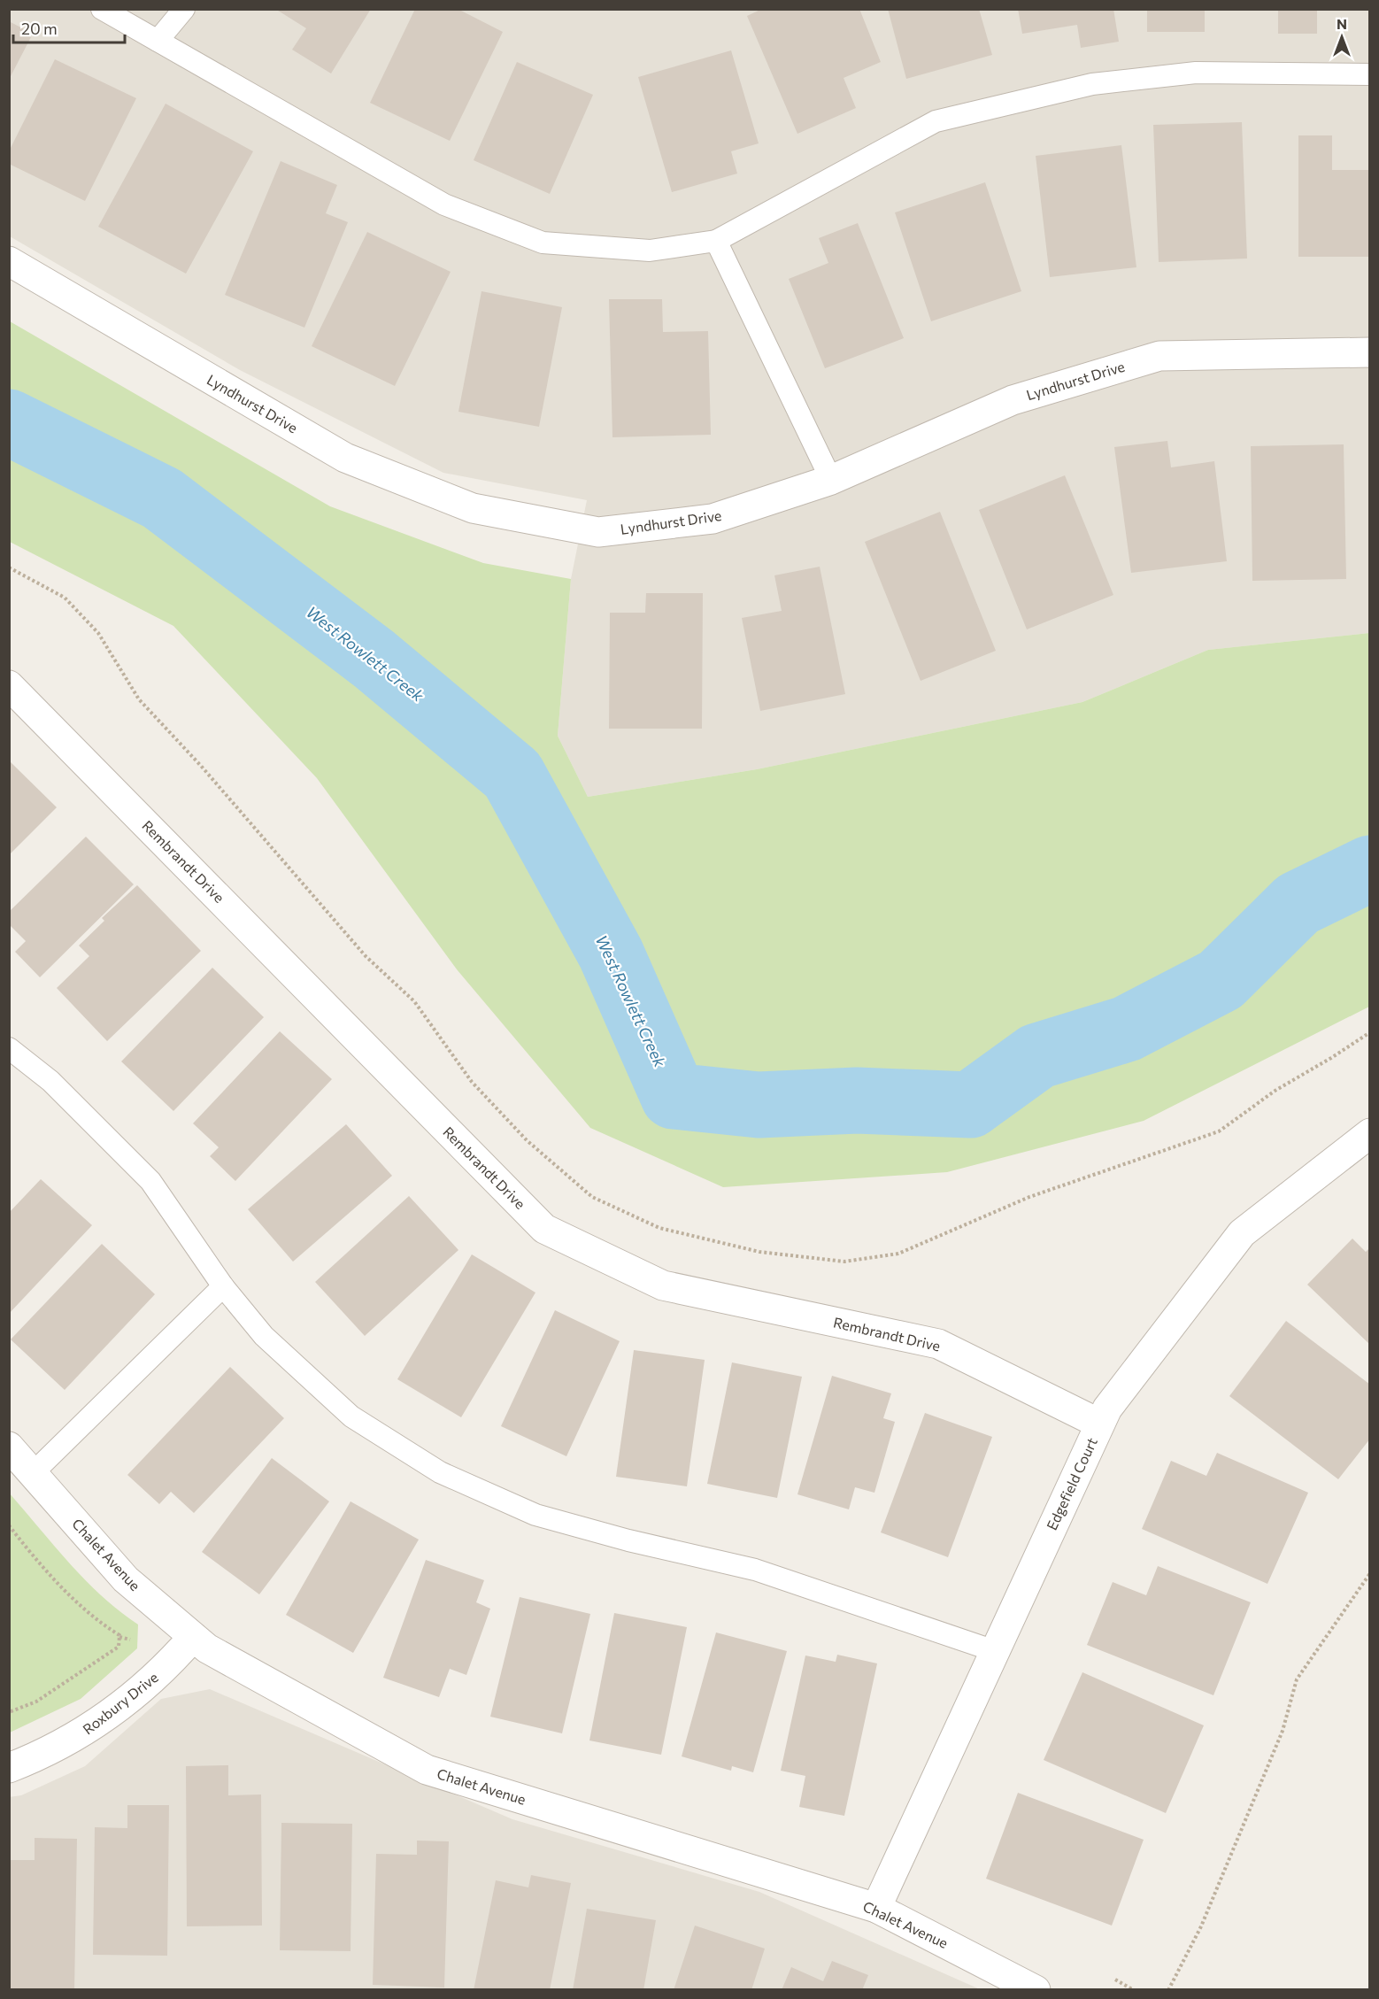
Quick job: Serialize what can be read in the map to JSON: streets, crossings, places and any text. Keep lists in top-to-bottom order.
{
  "streets": {
    "street": [
      "Lyndhurst Drive",
      "Rembrandt Drive",
      "Edgefield Court",
      "Chalet Avenue",
      "Roxbury Drive"
    ]
  },
  "crossings": [
    ["Rembrandt Drive", "Edgefield Court"],
    ["Edgefield Court", "Chalet Avenue"],
    ["Chalet Avenue", "Roxbury Drive"]
  ],
  "water": ["West Rowlett Creek"],
  "scale_bar": "20 m",
  "north": "top"
}
